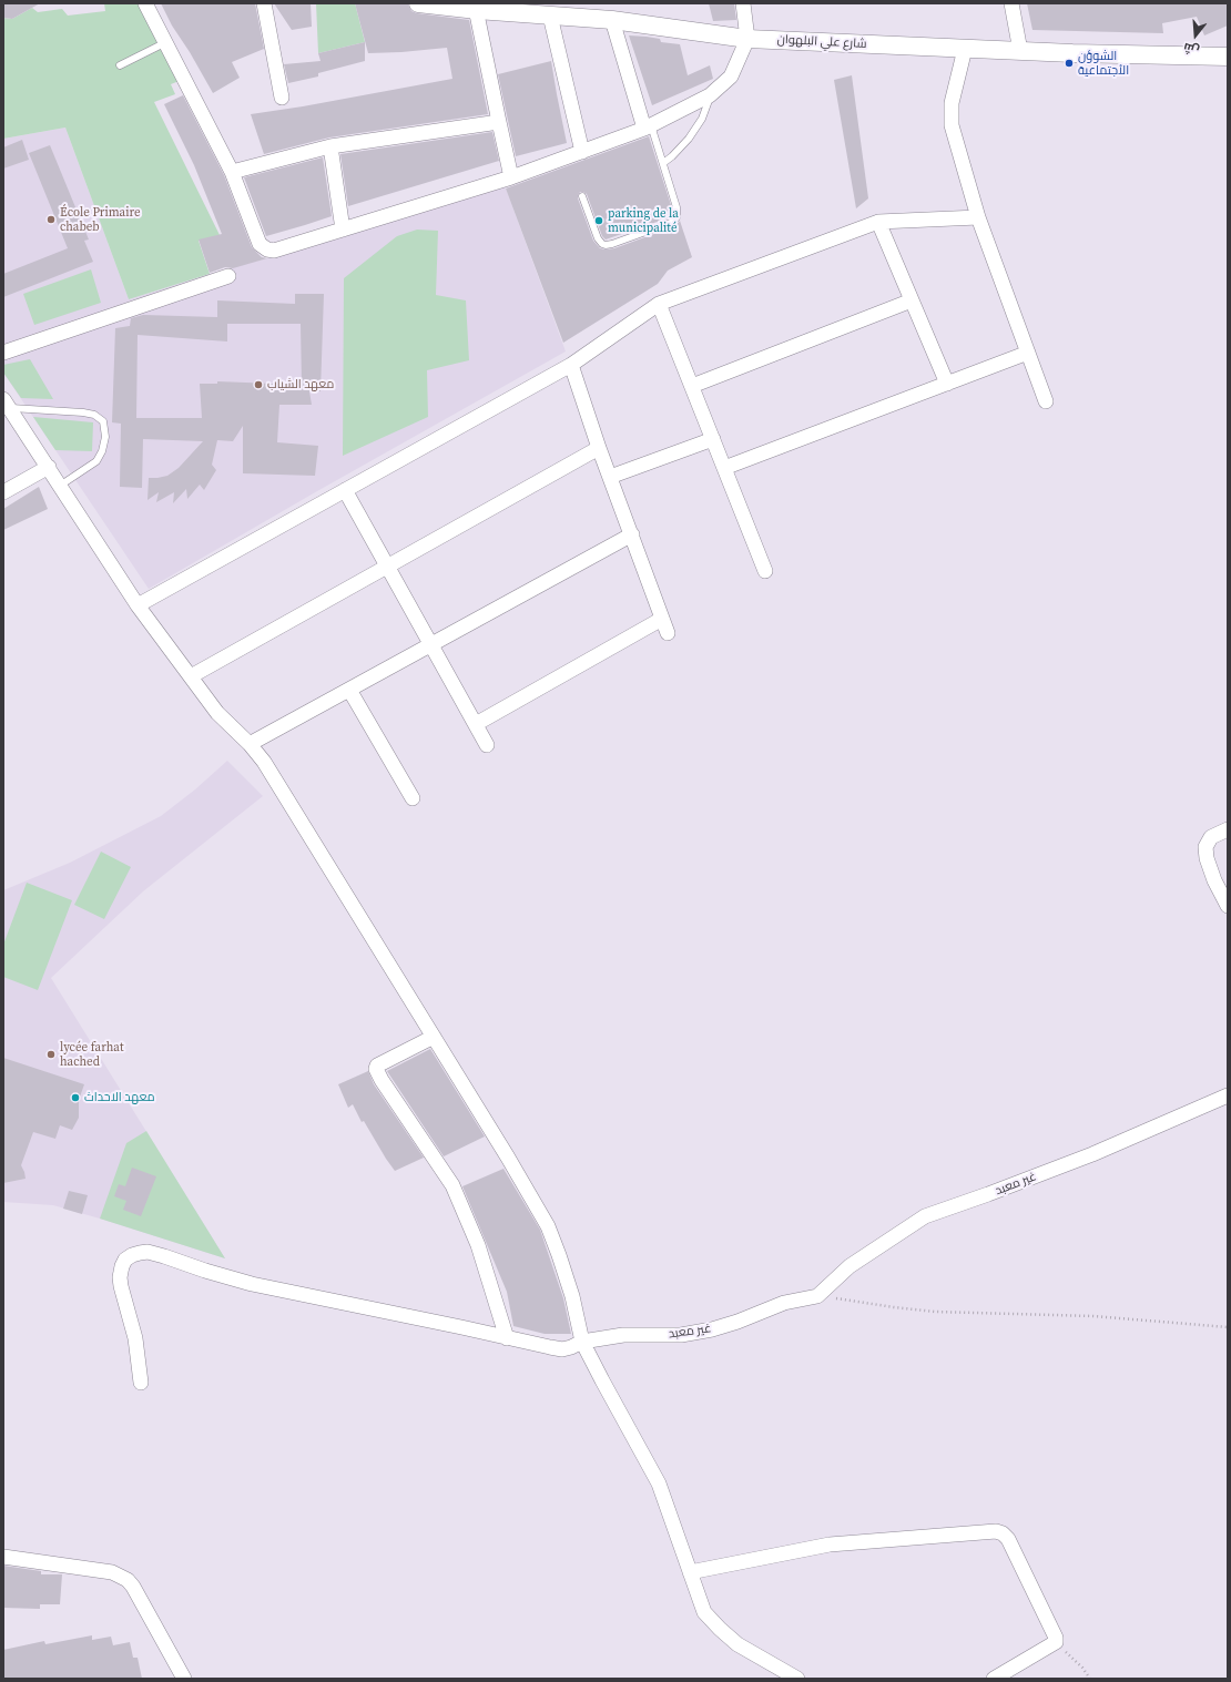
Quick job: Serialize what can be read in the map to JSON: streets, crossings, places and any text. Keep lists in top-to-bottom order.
{
  "streets": {
    "street": ["شارع علي البلهوان", "غير معبد"]
  },
  "places": [
    "الشوؤن الأجتماعية",
    "École Primaire chabeb",
    "parking de la municipalité",
    "معهد الشياب",
    "lycée farhat hached",
    "معهد الاحداث"
  ],
  "north": "bottom"
}
